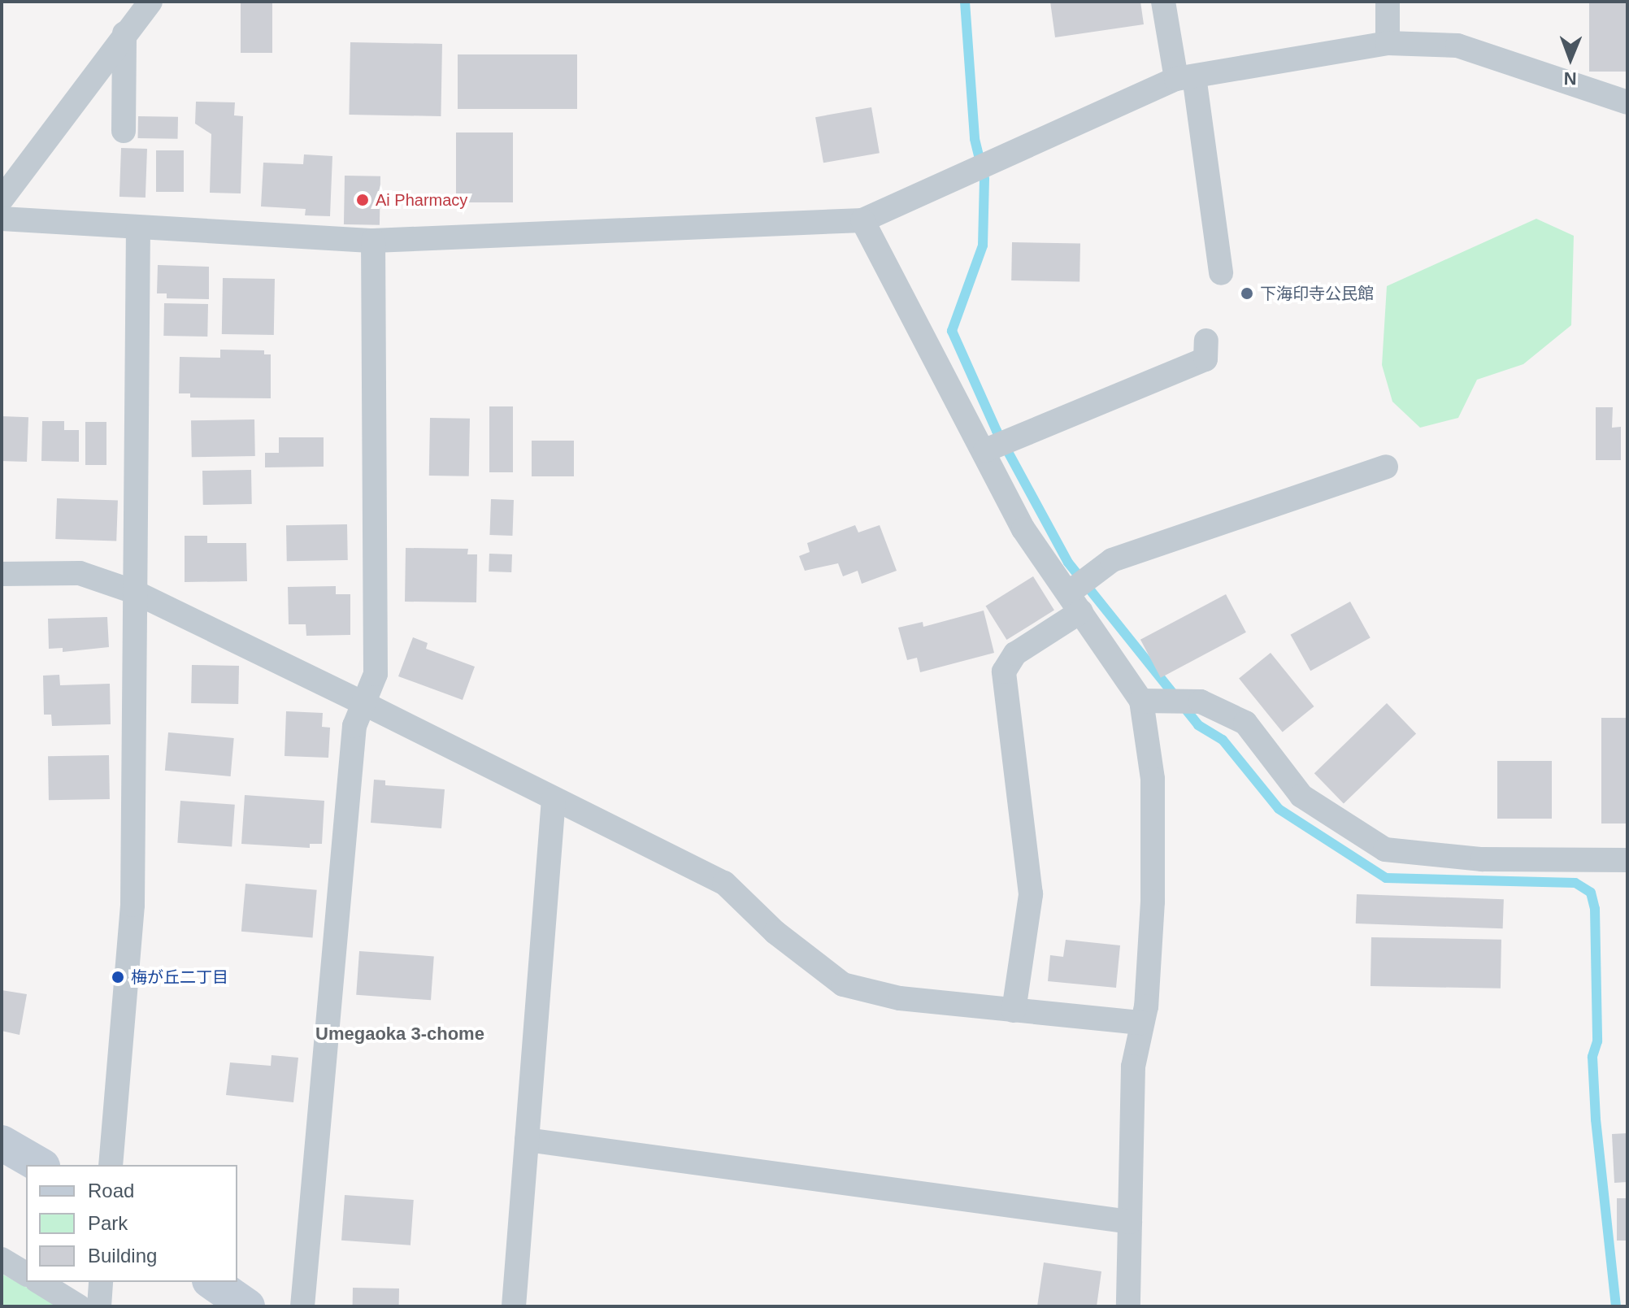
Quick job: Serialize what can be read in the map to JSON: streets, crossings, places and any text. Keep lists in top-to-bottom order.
{
  "districts": ["Umegaoka 3-chome"],
  "places": ["Ai Pharmacy", "下海印寺公民館", "梅が丘二丁目"],
  "legend": ["Road", "Park", "Building"],
  "north": "bottom"
}
